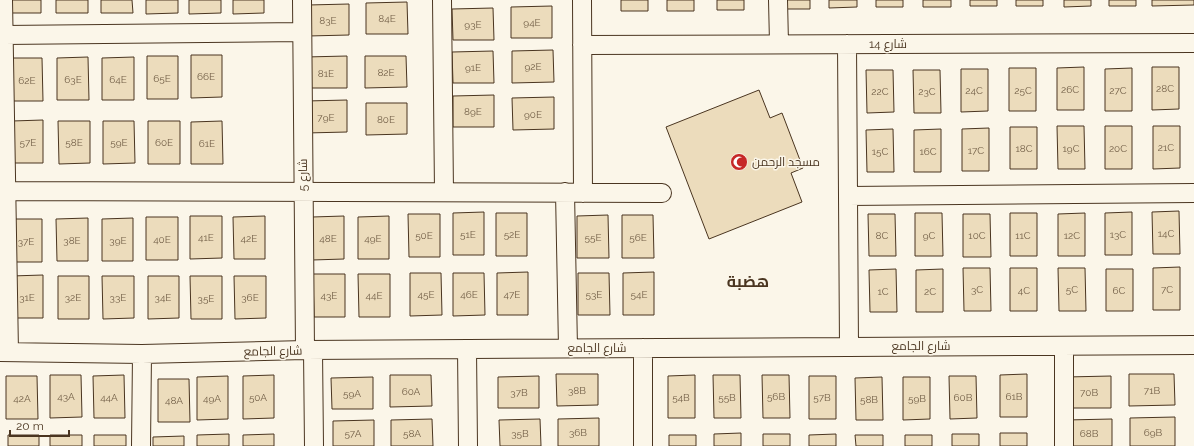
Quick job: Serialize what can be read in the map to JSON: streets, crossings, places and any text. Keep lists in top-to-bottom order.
{
  "streets": {
    "street": ["شارع 14", "شارع 5", "شارع الجامع"]
  },
  "crossings": [
    ["شارع 5", "شارع الجامع"]
  ],
  "districts": ["هضبة"],
  "places": {
    "mosque": ["مسجد الرحمن"]
  },
  "house_numbers": [
    "84E",
    "83E",
    "94E",
    "93E",
    "92E",
    "91E",
    "82E",
    "81E",
    "66E",
    "65E",
    "63E",
    "64E",
    "62E",
    "28C",
    "26C",
    "24C",
    "25C",
    "27C",
    "22C",
    "23C",
    "89E",
    "90E",
    "79E",
    "80E",
    "57E",
    "58E",
    "59E",
    "60E",
    "61E",
    "21C",
    "18C",
    "19C",
    "20C",
    "17C",
    "15C",
    "16C",
    "14C",
    "51E",
    "52E",
    "13C",
    "50E",
    "8C",
    "9C",
    "10C",
    "11C",
    "12C",
    "41E",
    "55E",
    "56E",
    "42E",
    "48E",
    "49E",
    "40E",
    "38E",
    "39E",
    "37E",
    "3C",
    "5C",
    "7C",
    "4C",
    "6C",
    "1C",
    "2C",
    "45E",
    "46E",
    "47E",
    "53E",
    "54E",
    "43E",
    "44E",
    "31E",
    "32E",
    "33E",
    "34E",
    "36E",
    "35E",
    "38B",
    "71B",
    "60A",
    "37B",
    "70B",
    "59A",
    "43A",
    "56B",
    "61B",
    "44A",
    "50A",
    "54B",
    "55B",
    "57B",
    "60B",
    "42A",
    "49A",
    "59B",
    "58B",
    "48A",
    "36B",
    "69B",
    "57A",
    "58A",
    "35B",
    "68B"
  ],
  "scale_bar": "20 m"
}
